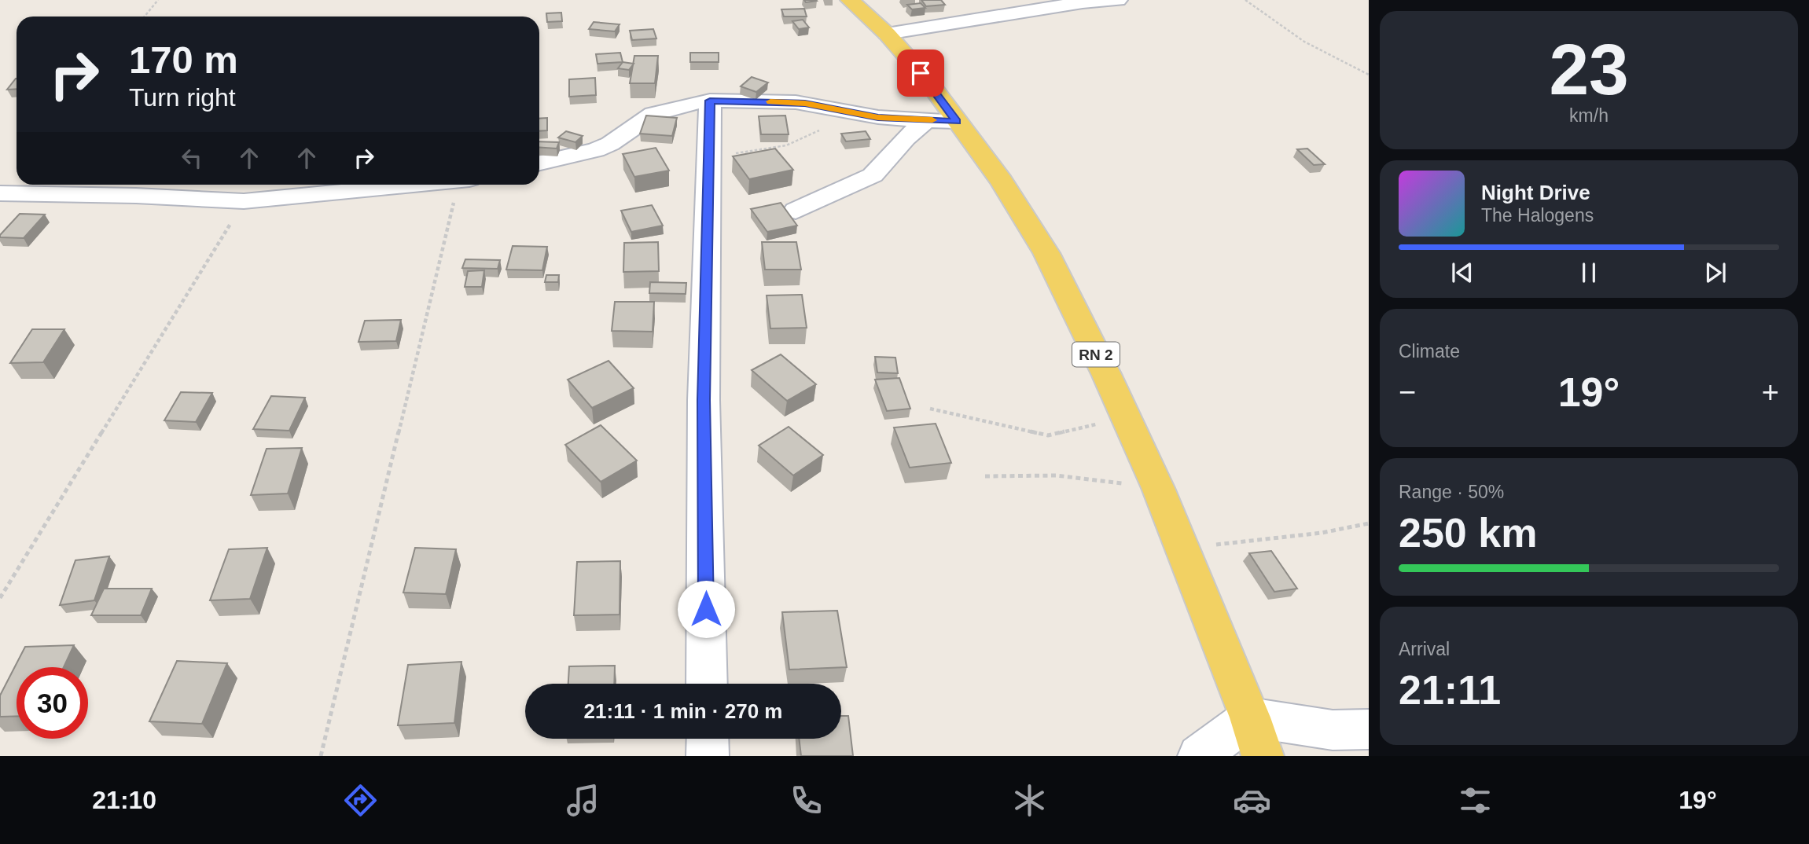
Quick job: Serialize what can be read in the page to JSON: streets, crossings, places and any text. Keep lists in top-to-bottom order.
{
  "streets": {
    "main road": ["RN 2"]
  },
  "page": {
    "tile": [
      ["23", "km/h"],
      "Climate",
      ["Range · 50%", "250 km"],
      ["Arrival", "21:11"]
    ],
    "turn": ["170 m", "Turn right"],
    "song": ["Night Drive", "The Halogens"],
    "heat": ["−", "19°", "+"],
    "limit": "30",
    "trip": "21:11 · 1 min · 270 m",
    "tabs": ["21:10", "19°"]
  }
}
